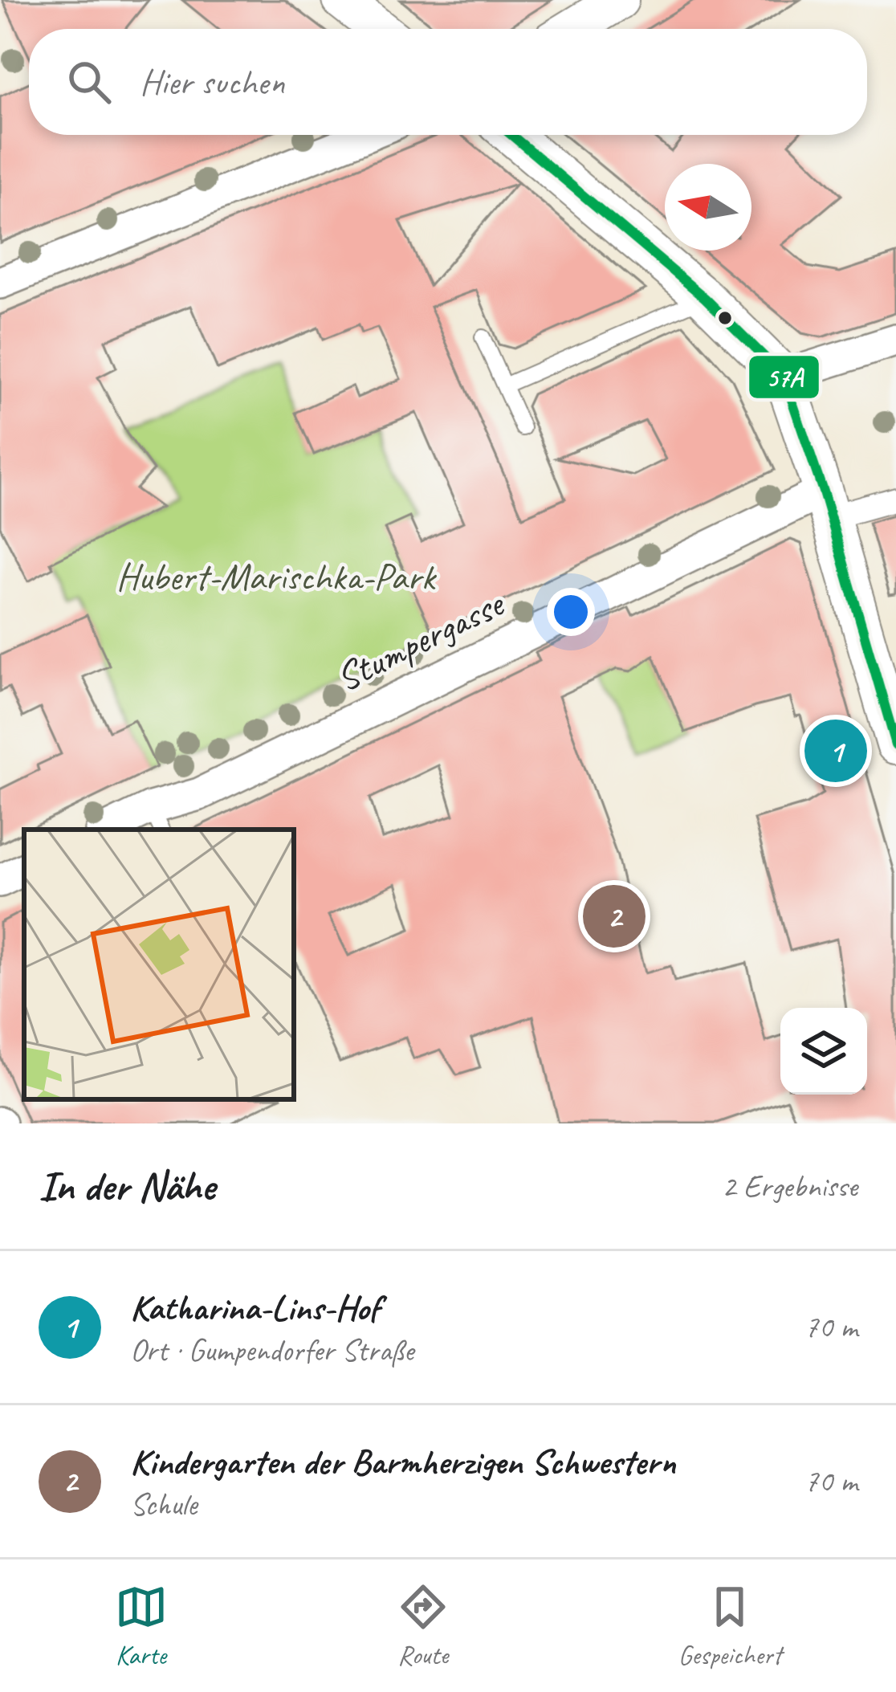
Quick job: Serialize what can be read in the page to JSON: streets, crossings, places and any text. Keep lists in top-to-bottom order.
{
  "streets": {
    "street": ["Stumpergasse"]
  },
  "parks": ["Hubert-Marischka-Park"],
  "lines": ["transit line 57A"],
  "north": "left",
  "page": {
    "search": "Hier suchen",
    "pins": ["1", "2"],
    "heading": ["In der Nähe", "2 Ergebnisse"],
    "list": [
      {
        "mark": "1",
        "name": "Katharina-Lins-Hof",
        "note": "Ort · Gumpendorfer Straße",
        "value": "70 m"
      },
      {
        "mark": "2",
        "name": "Kindergarten der Barmherzigen Schwestern",
        "note": "Schule",
        "value": "70 m"
      }
    ],
    "nav": ["Karte", "Route", "Gespeichert"]
  }
}
